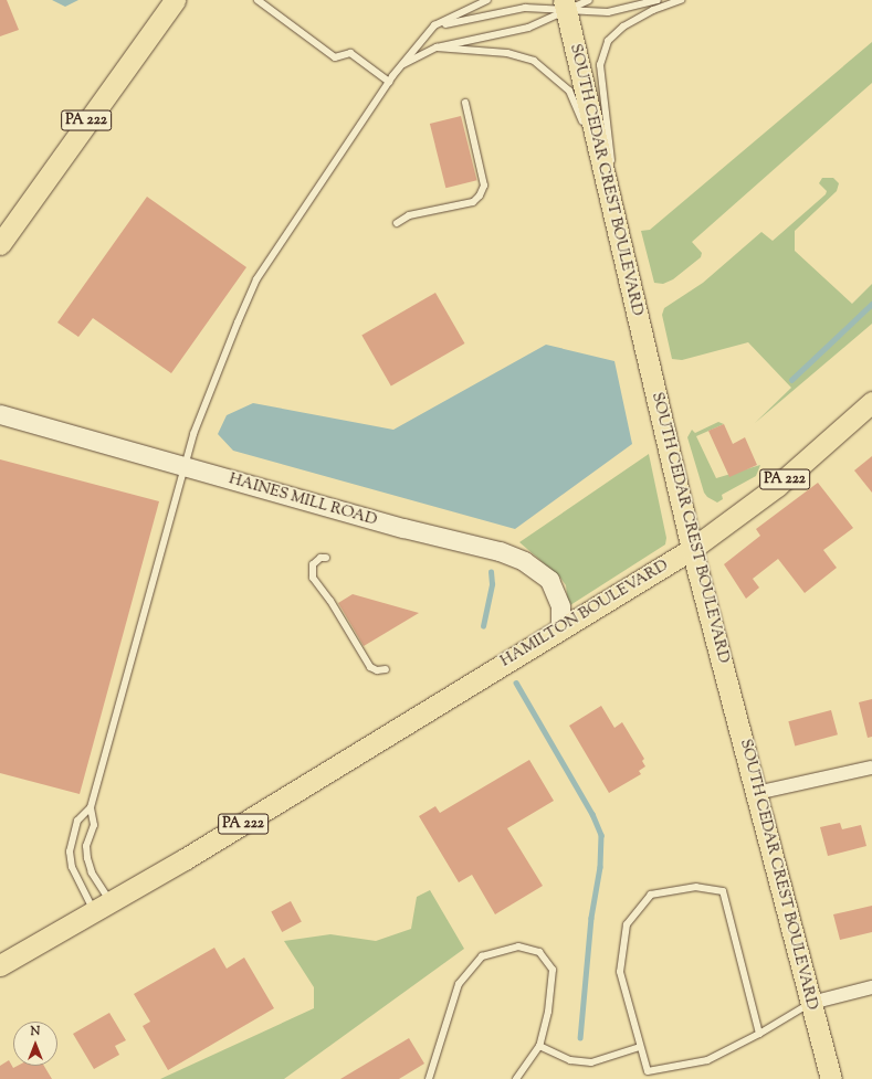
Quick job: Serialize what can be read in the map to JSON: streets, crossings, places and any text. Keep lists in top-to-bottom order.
{
  "streets": {
    "main road": ["PA 222", "SOUTH CEDAR CREST BOULEVARD", "HAMILTON BOULEVARD"],
    "street": ["HAINES MILL ROAD"]
  },
  "crossings": [
    ["PA 222", "HAMILTON BOULEVARD"],
    ["SOUTH CEDAR CREST BOULEVARD", "HAMILTON BOULEVARD"],
    ["HAINES MILL ROAD", "HAMILTON BOULEVARD"]
  ],
  "north": "top"
}
